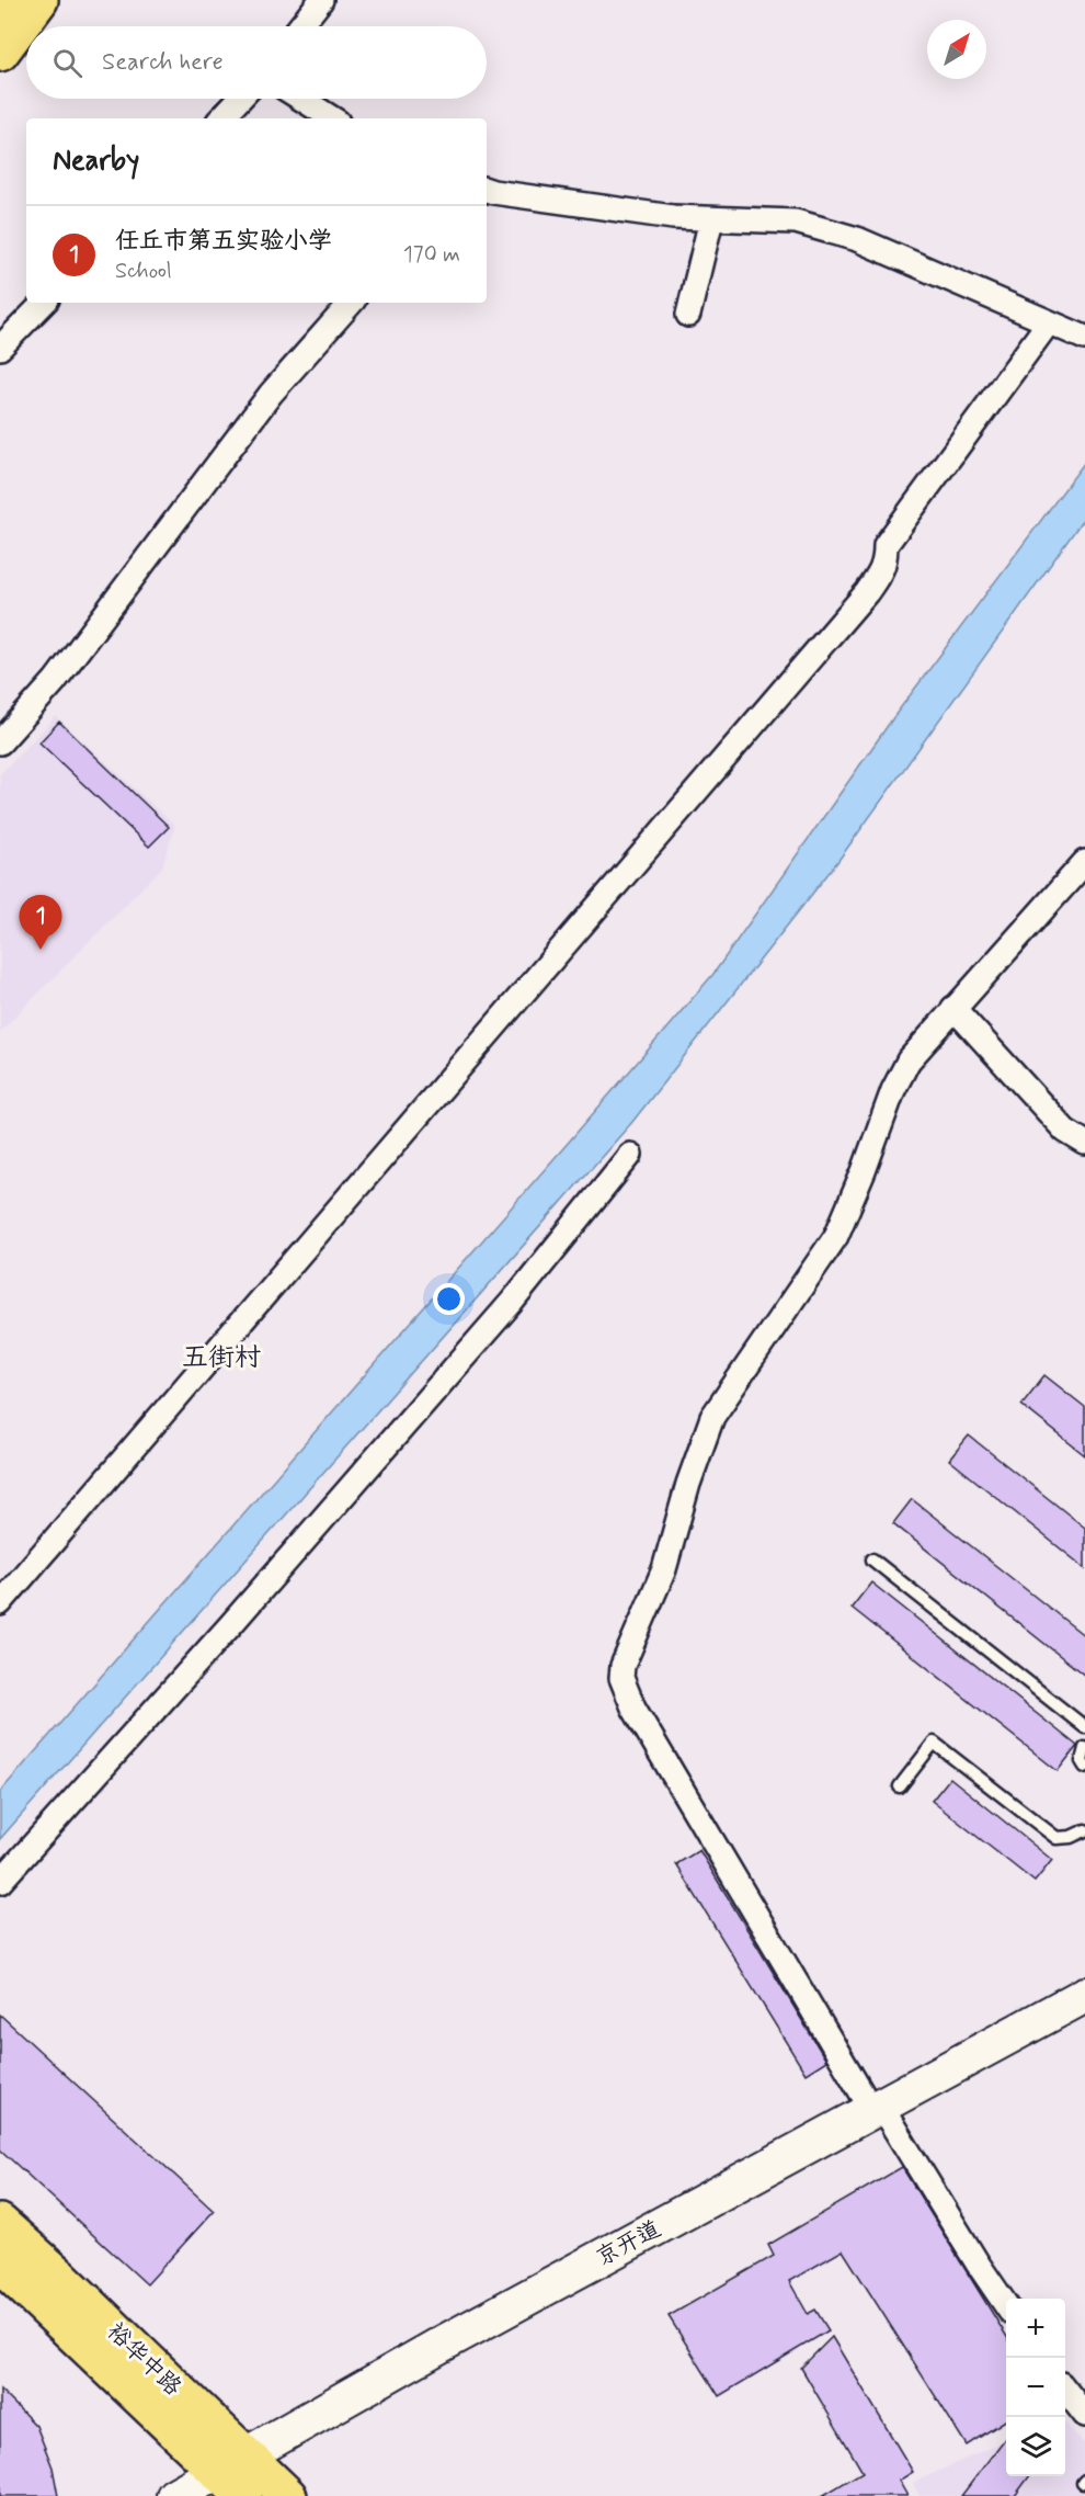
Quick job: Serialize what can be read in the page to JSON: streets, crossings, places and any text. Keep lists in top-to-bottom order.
{
  "streets": {
    "main road": ["京开道", "裕华中路"]
  },
  "crossings": [
    ["京开道", "裕华中路"]
  ],
  "districts": ["五街村"],
  "north": "top right",
  "page": {
    "search": "Search here",
    "heading": "Nearby",
    "list": [
      {
        "mark": "1",
        "name": "任丘市第五实验小学",
        "note": "School",
        "value": "170 m"
      }
    ],
    "pins": "1",
    "map_buttons": ["+", "−"]
  }
}
